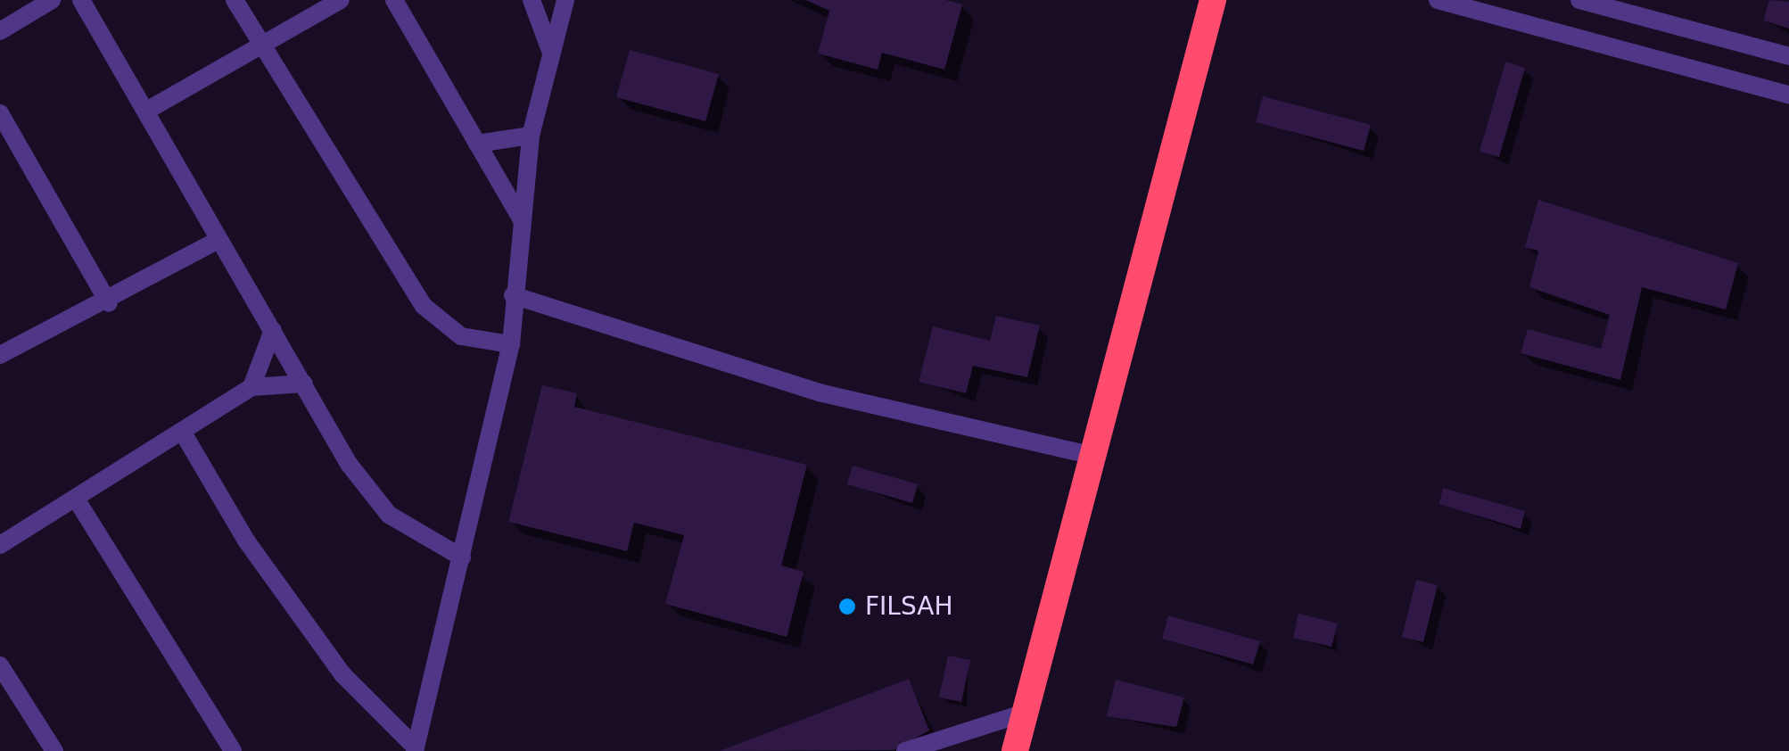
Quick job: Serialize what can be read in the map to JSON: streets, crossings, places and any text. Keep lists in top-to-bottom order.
{
  "places": ["FILSAH"]
}
